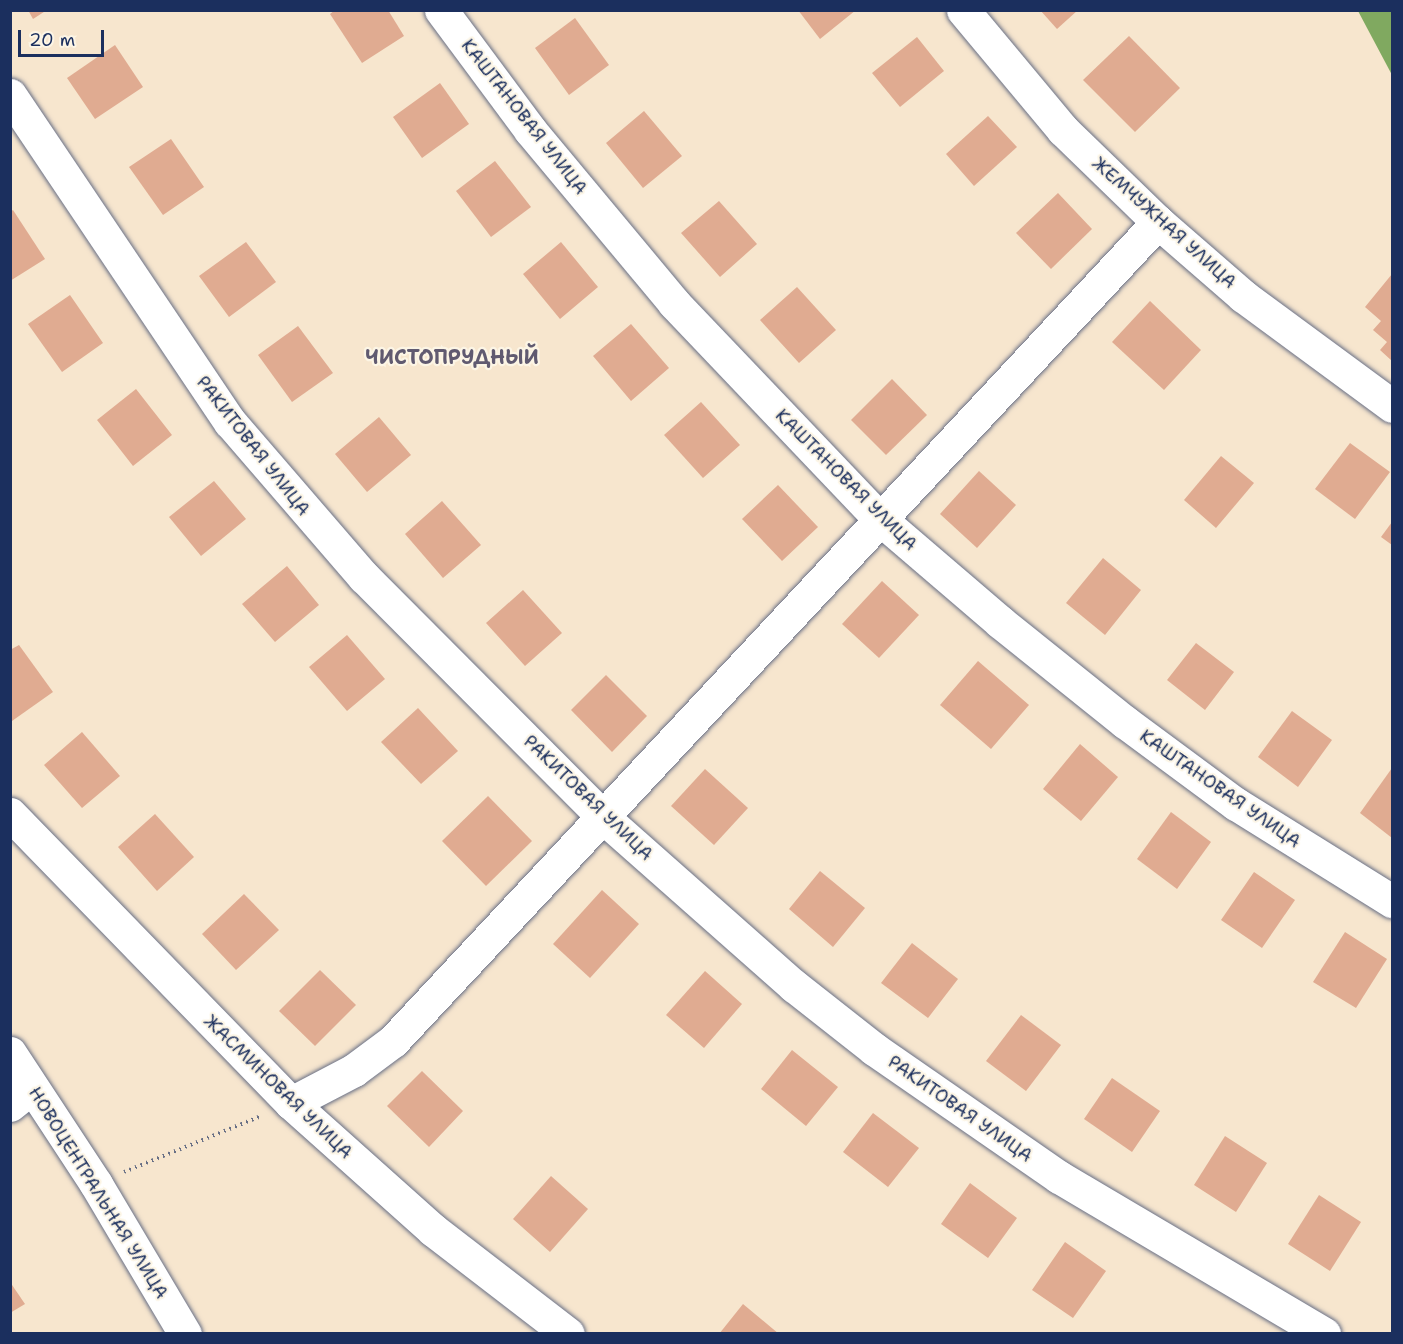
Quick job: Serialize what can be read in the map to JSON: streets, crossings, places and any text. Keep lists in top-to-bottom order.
{
  "streets": {
    "street": [
      "КАШТАНОВАЯ УЛИЦА",
      "ЖЕМЧУЖНАЯ УЛИЦА",
      "РАКИТОВАЯ УЛИЦА",
      "ЖАСМИНОВАЯ УЛИЦА",
      "НОВОЦЕНТРАЛЬНАЯ УЛИЦА"
    ]
  },
  "districts": ["ЧИСТОПРУДНЫЙ"],
  "scale_bar": "20 m"
}
